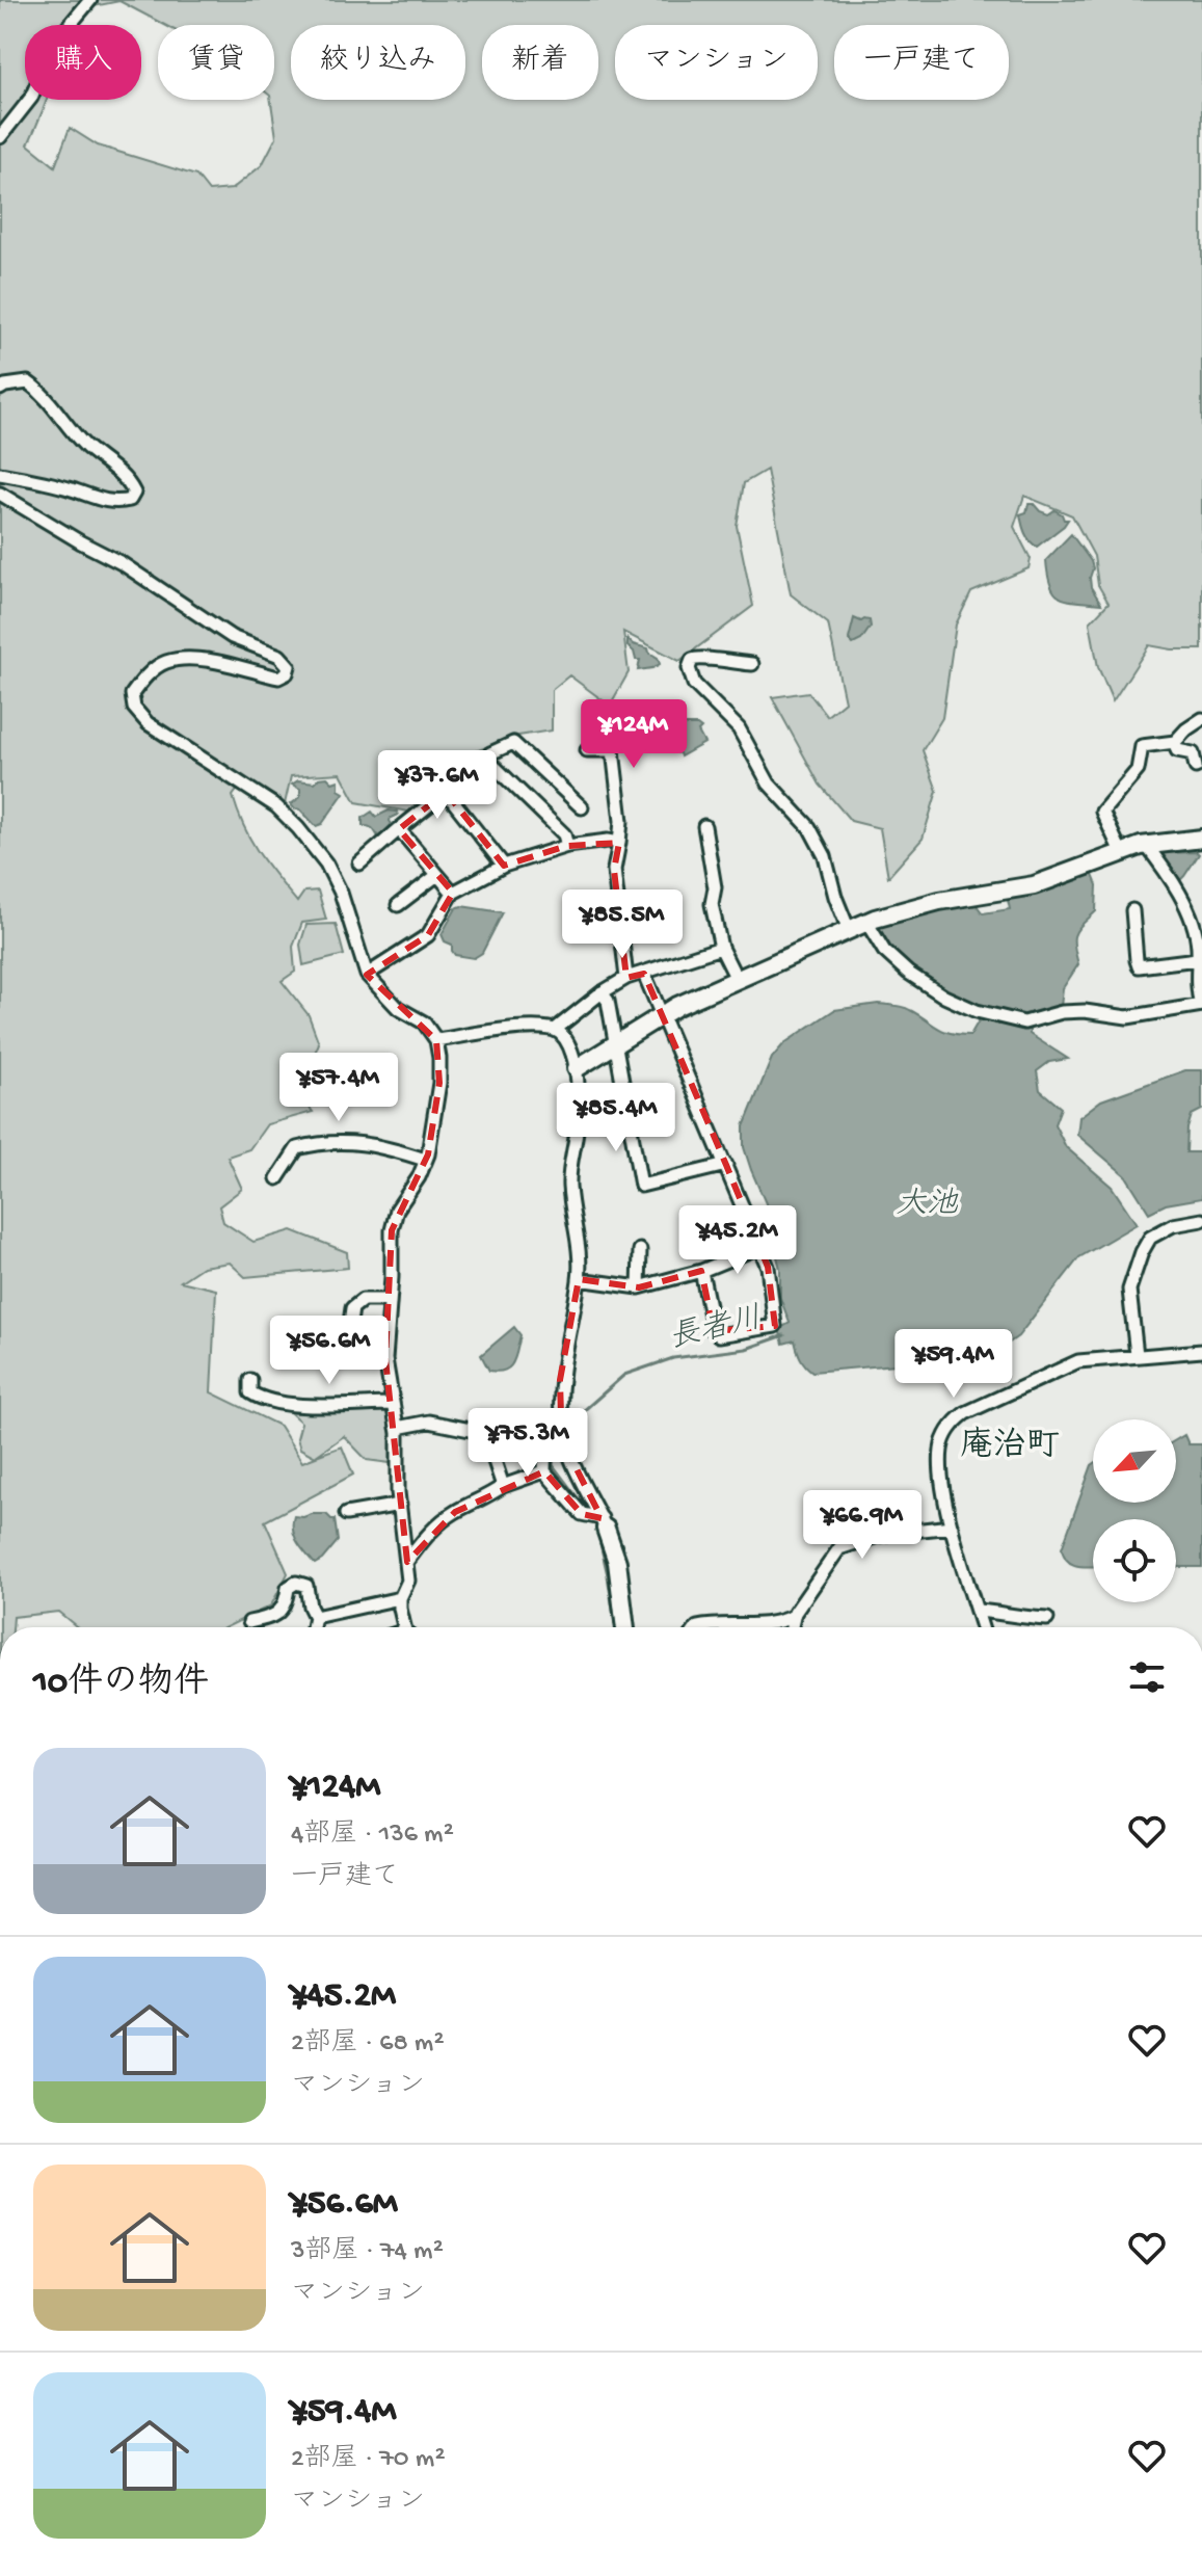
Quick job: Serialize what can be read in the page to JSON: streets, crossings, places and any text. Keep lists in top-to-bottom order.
{
  "districts": ["庵治町"],
  "water": ["大池", "長者川"],
  "north": "bottom left",
  "page": {
    "chip": [
      "購入",
      "賃貸",
      "絞り込み",
      "新着",
      "マンション",
      "一戸建て"
    ],
    "price": [
      "¥124M",
      "¥37.6M",
      "¥85.5M",
      "¥57.4M",
      "¥85.4M",
      "¥45.2M",
      "¥56.6M",
      "¥59.4M",
      "¥75.3M",
      "¥66.9M"
    ],
    "heading": "10件の物件",
    "list": [
      {
        "name": "¥124M",
        "note": "4部屋 · 136 m² · 一戸建て"
      },
      {
        "name": "¥45.2M",
        "note": "2部屋 · 68 m² · マンション"
      },
      {
        "name": "¥56.6M",
        "note": "3部屋 · 74 m² · マンション"
      },
      {
        "name": "¥59.4M",
        "note": "2部屋 · 70 m² · マンション"
      }
    ]
  }
}
